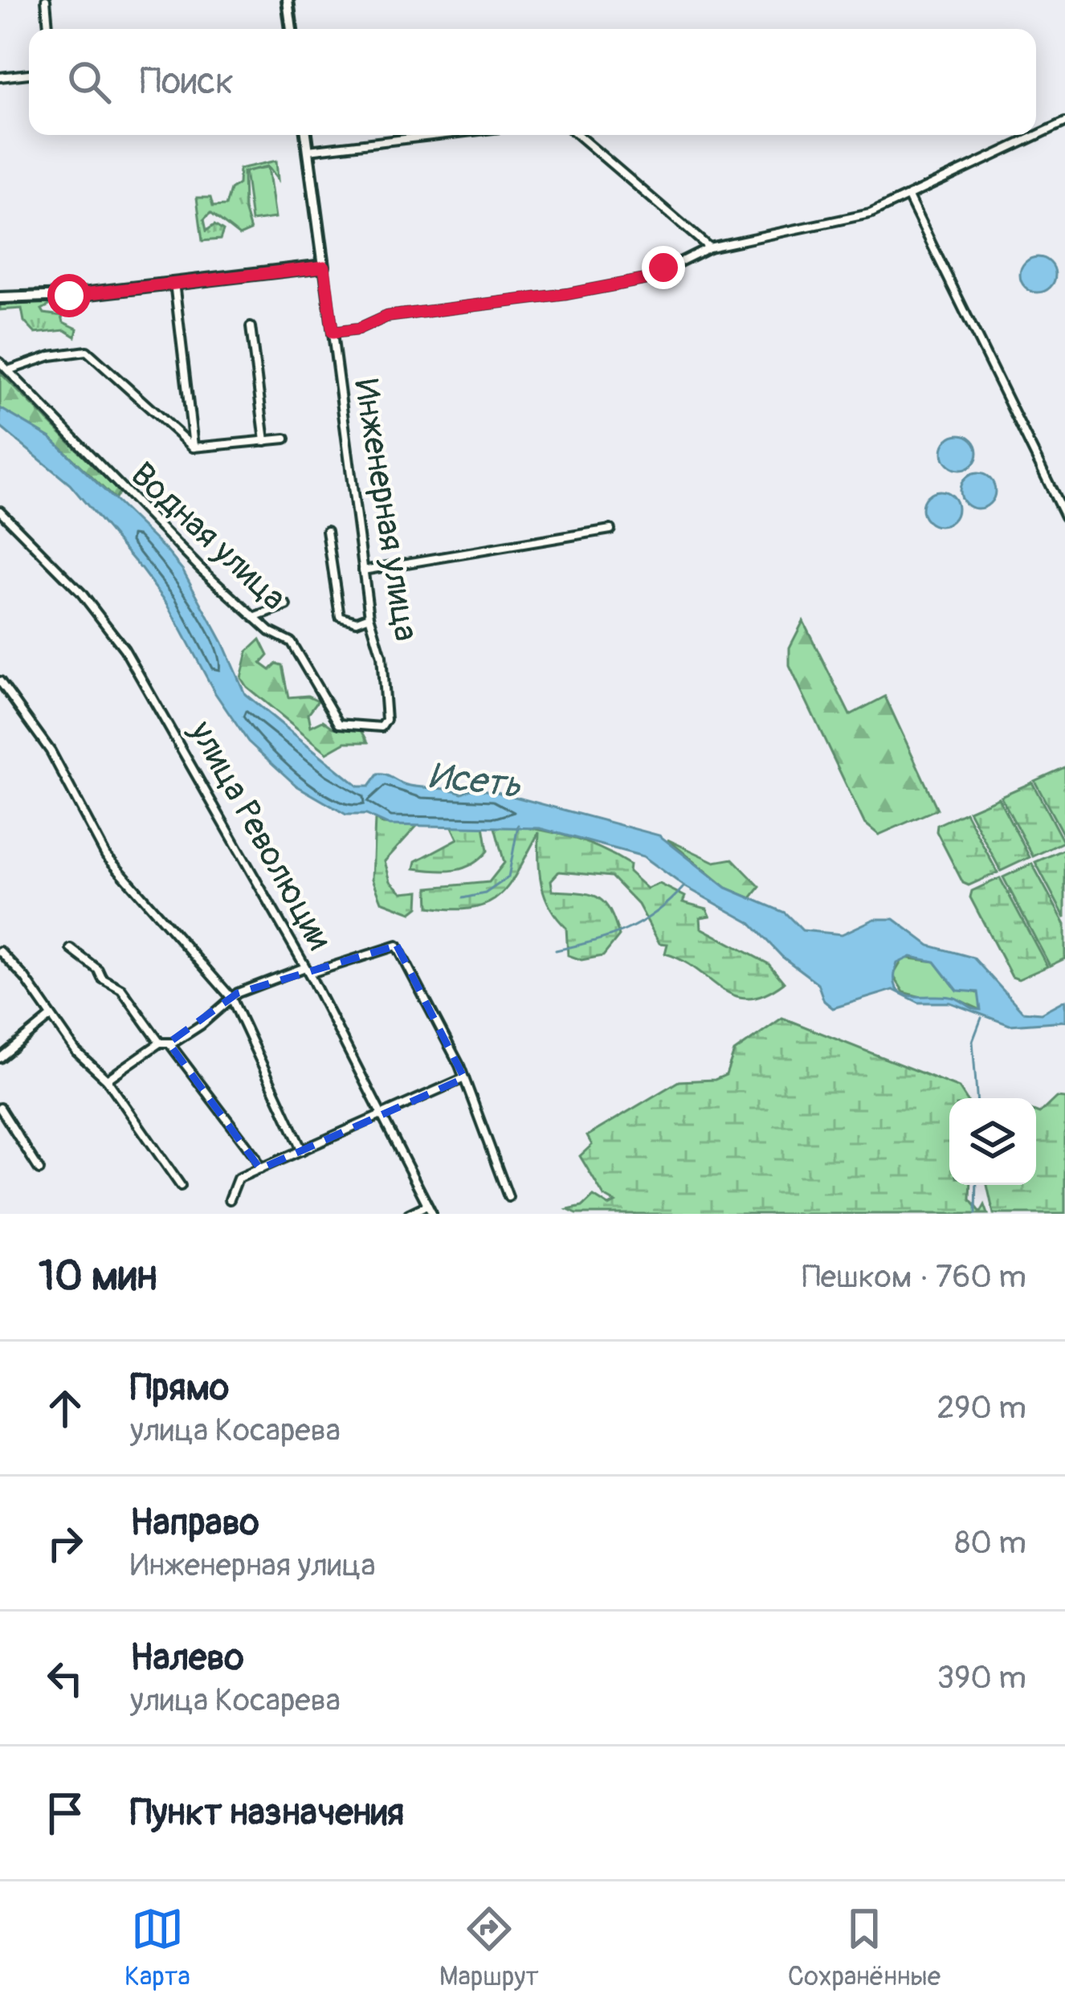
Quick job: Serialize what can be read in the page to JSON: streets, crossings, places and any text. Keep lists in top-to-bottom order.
{
  "streets": {
    "street": ["Инженерная улица", "Водная улица", "улица Революции"]
  },
  "crossings": [
    ["Инженерная улица", "Водная улица"]
  ],
  "water": ["Исеть"],
  "page": {
    "search": "Поиск",
    "heading": ["10 мин", "Пешком · 760 m"],
    "list": [
      ["Прямо", "улица Косарева", "290 m"],
      ["Направо", "Инженерная улица", "80 m"],
      ["Налево", "улица Косарева", "390 m"],
      "Пункт назначения"
    ],
    "nav": ["Карта", "Маршрут", "Сохранённые"]
  }
}
